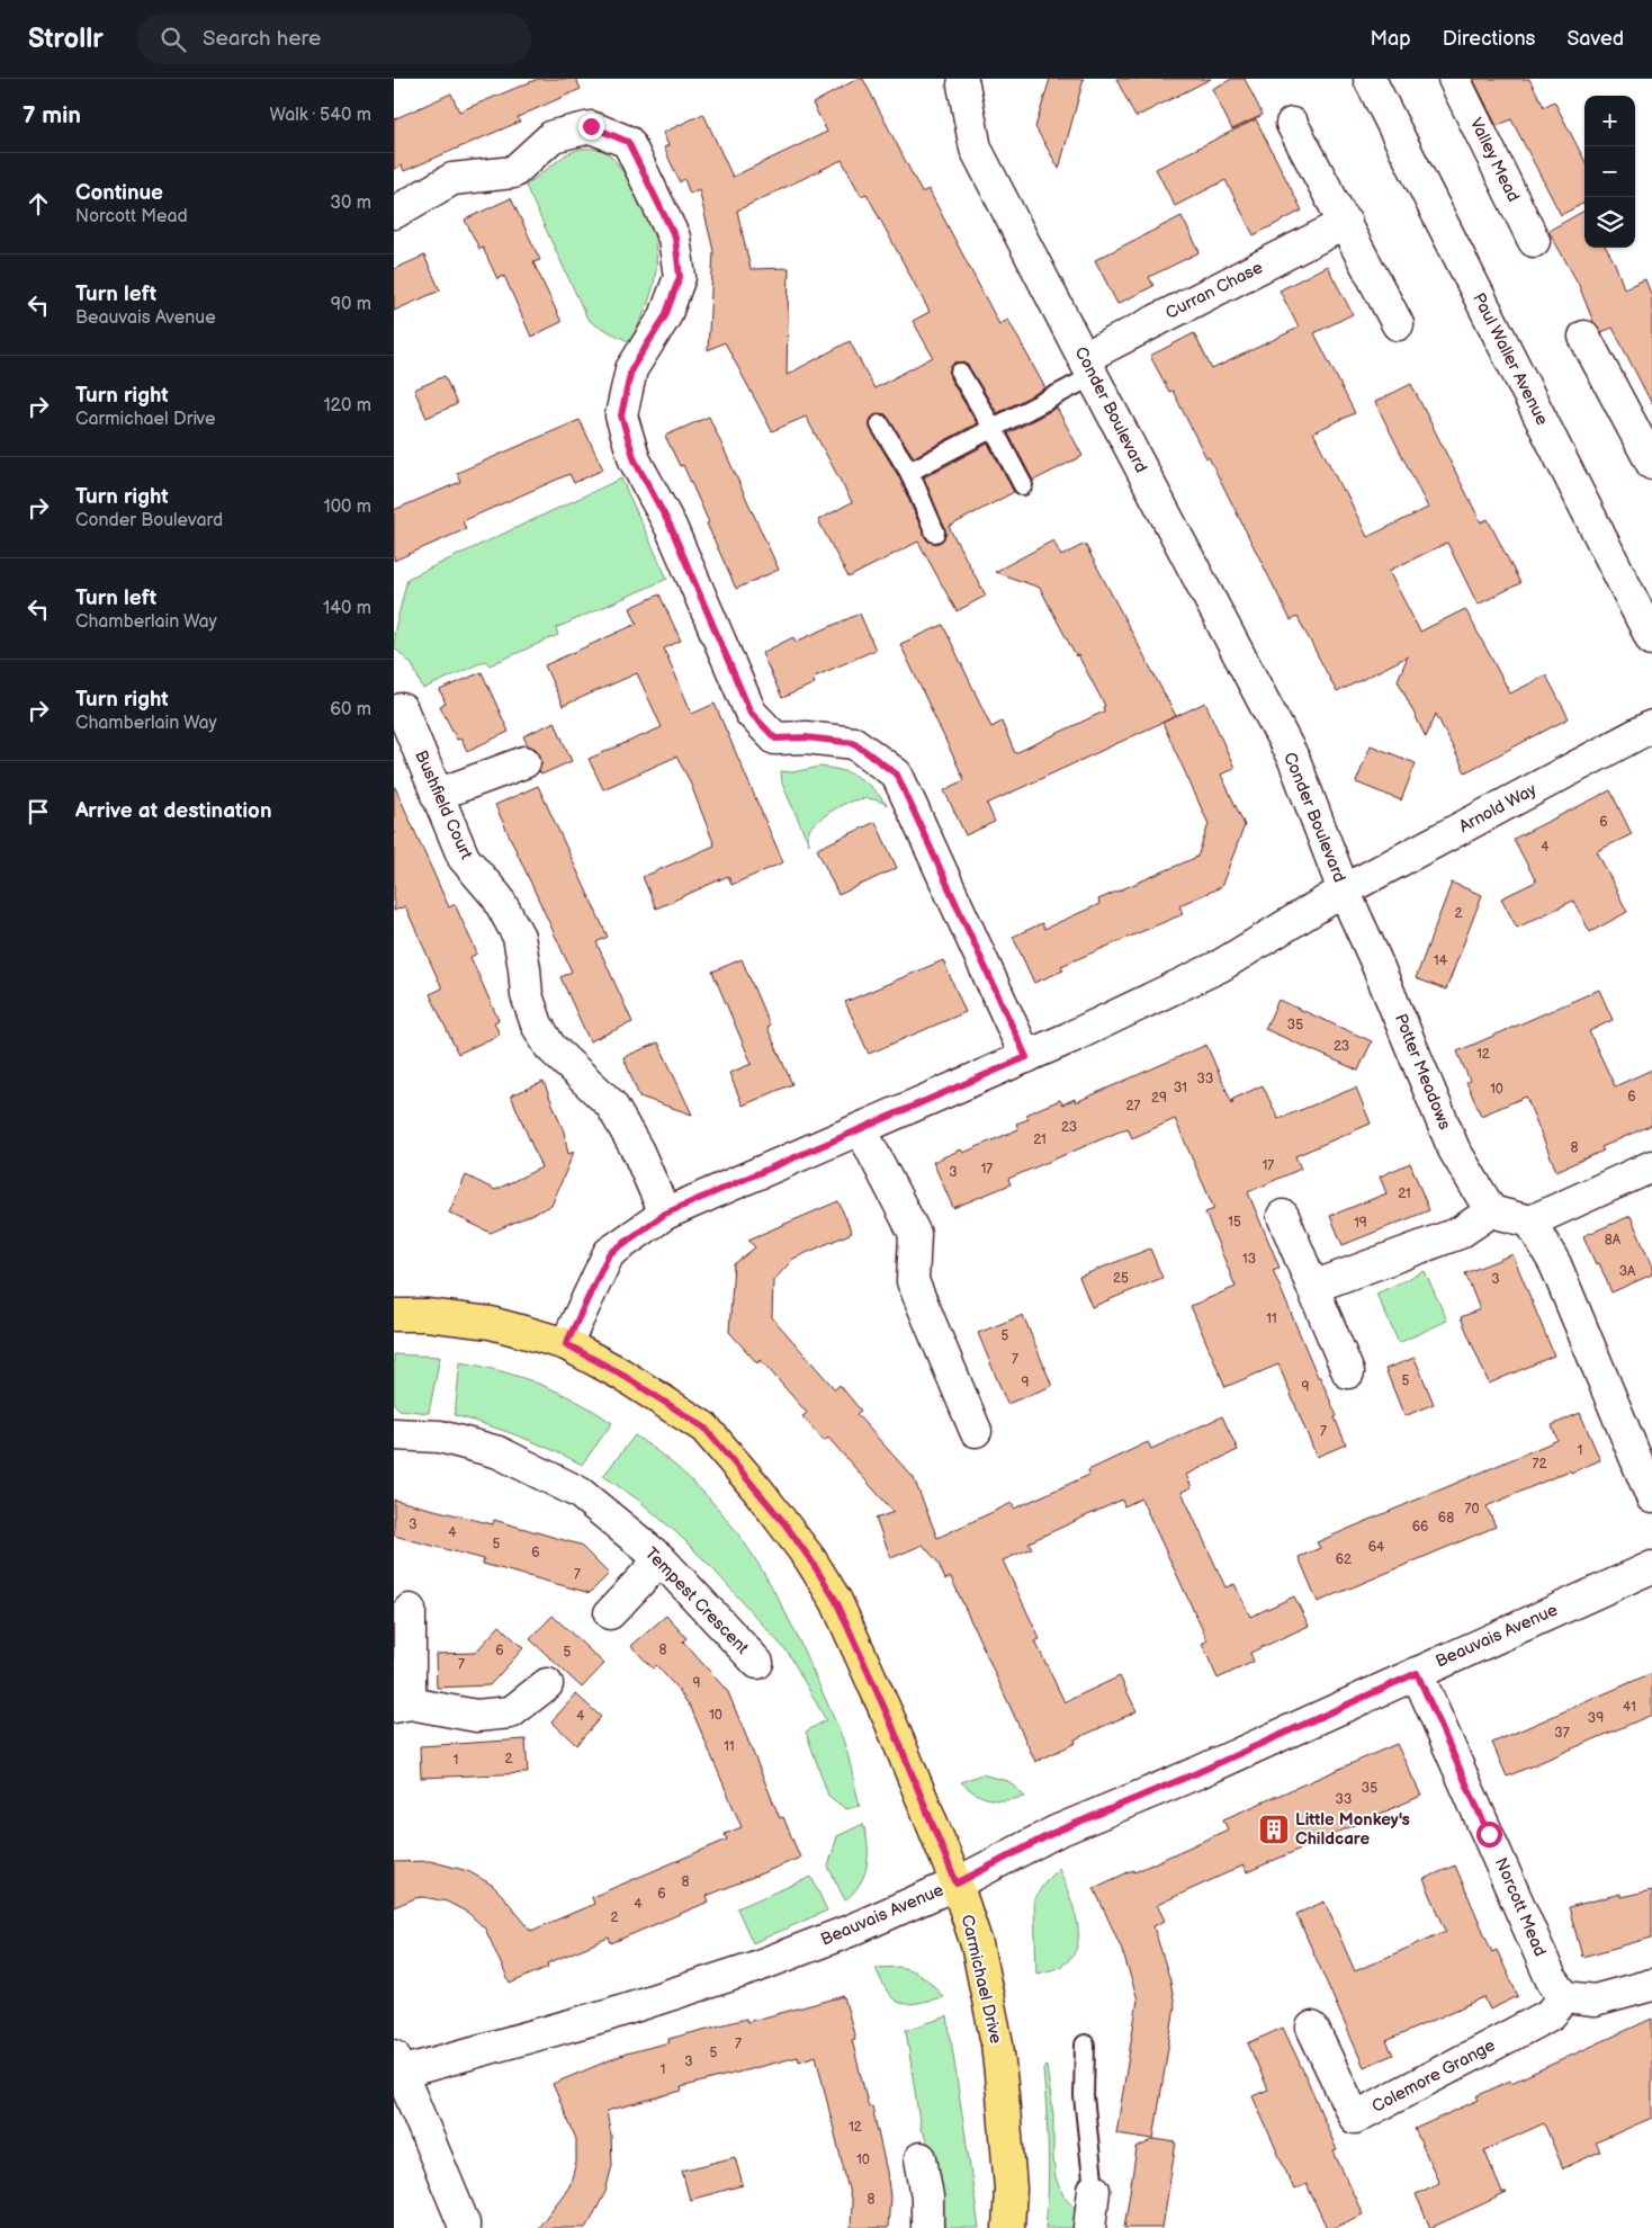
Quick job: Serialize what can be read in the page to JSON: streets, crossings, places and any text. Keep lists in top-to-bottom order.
{
  "streets": {
    "main road": ["Carmichael Drive"],
    "street": [
      "Valley Mead",
      "Curran Chase",
      "Paul Waller Avenue",
      "Conder Boulevard",
      "Bushfield Court",
      "Arnold Way",
      "Potter Meadows",
      "Tempest Crescent",
      "Beauvais Avenue",
      "Norcott Mead",
      "Colemore Grange"
    ]
  },
  "crossings": [
    ["Curran Chase", "Conder Boulevard"],
    ["Conder Boulevard", "Bushfield Court"],
    ["Conder Boulevard", "Arnold Way"],
    ["Conder Boulevard", "Potter Meadows"],
    ["Conder Boulevard", "Carmichael Drive"],
    ["Arnold Way", "Potter Meadows"],
    ["Beauvais Avenue", "Norcott Mead"],
    ["Beauvais Avenue", "Carmichael Drive"],
    ["Norcott Mead", "Colemore Grange"]
  ],
  "places": {
    "building": ["Little Monkey's Childcare"]
  },
  "house_numbers": [
    "6",
    "4",
    "2",
    "14",
    "35",
    "23",
    "12",
    "33",
    "31",
    "10",
    "6",
    "29",
    "27",
    "23",
    "21",
    "8",
    "17",
    "17",
    "3",
    "21",
    "15",
    "19",
    "8A",
    "13",
    "3A",
    "25",
    "3",
    "11",
    "5",
    "7",
    "5",
    "9",
    "9",
    "7",
    "1",
    "72",
    "70",
    "68",
    "3",
    "66",
    "4",
    "5",
    "64",
    "6",
    "62",
    "7",
    "8",
    "6",
    "5",
    "7",
    "9",
    "41",
    "10",
    "4",
    "39",
    "37",
    "11",
    "2",
    "1",
    "35",
    "33",
    "8",
    "6",
    "4",
    "2",
    "7",
    "5",
    "3",
    "1",
    "12",
    "10",
    "8"
  ],
  "page": {
    "header": "Strollr",
    "search": "Search here",
    "nav": ["Map", "Directions", "Saved"],
    "heading": ["7 min", "Walk · 540 m"],
    "map_buttons": ["+", "−"],
    "list": [
      ["Continue", "Norcott Mead", "30 m"],
      ["Turn left", "Beauvais Avenue", "90 m"],
      ["Turn right", "Carmichael Drive", "120 m"],
      ["Turn right", "Conder Boulevard", "100 m"],
      ["Turn left", "Chamberlain Way", "140 m"],
      ["Turn right", "Chamberlain Way", "60 m"],
      "Arrive at destination"
    ]
  }
}
